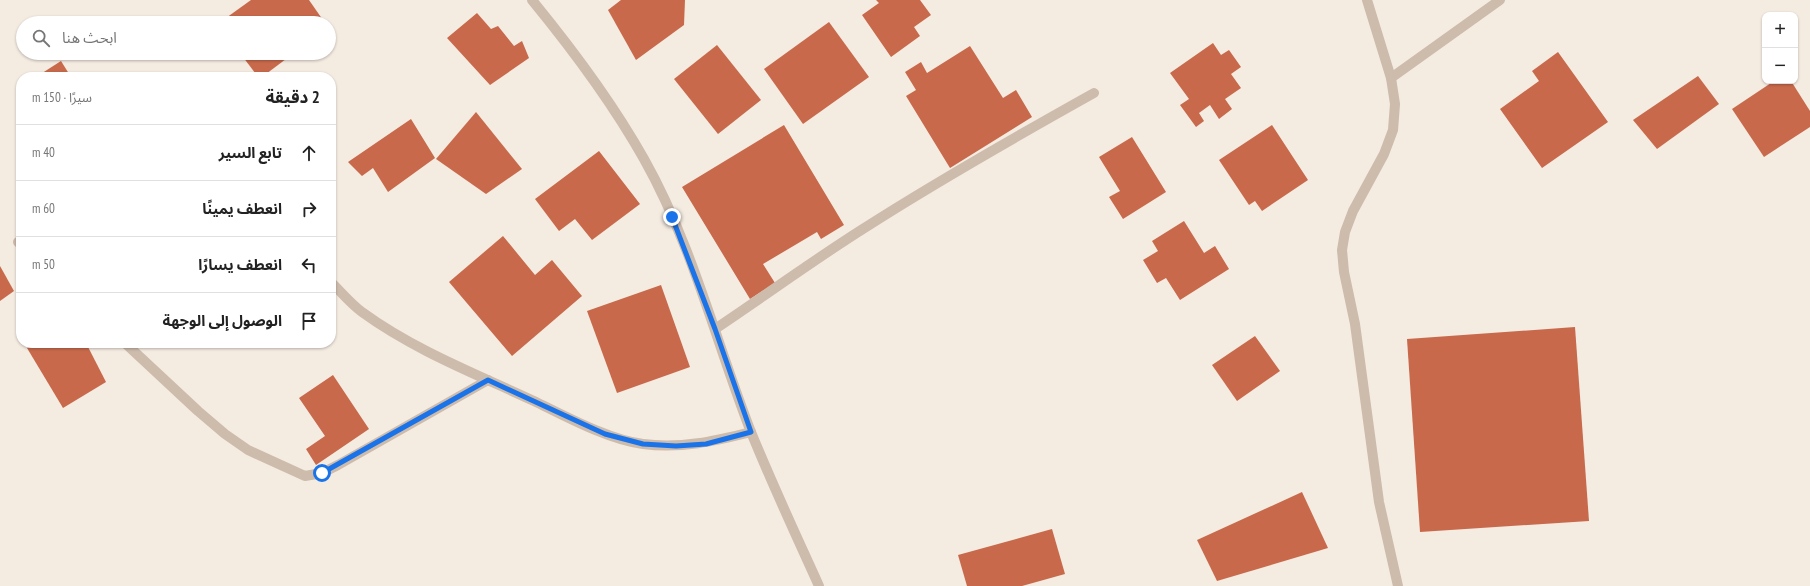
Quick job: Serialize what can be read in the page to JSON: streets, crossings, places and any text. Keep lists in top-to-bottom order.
{
  "page": {
    "map_buttons": ["+", "−"],
    "search": "ابحث هنا",
    "heading": ["2 دقيقة", "سيرًا · 150 m"],
    "list": [
      ["تابع السير", "40 m"],
      ["انعطف يمينًا", "60 m"],
      ["انعطف يسارًا", "50 m"],
      "الوصول إلى الوجهة"
    ]
  }
}
